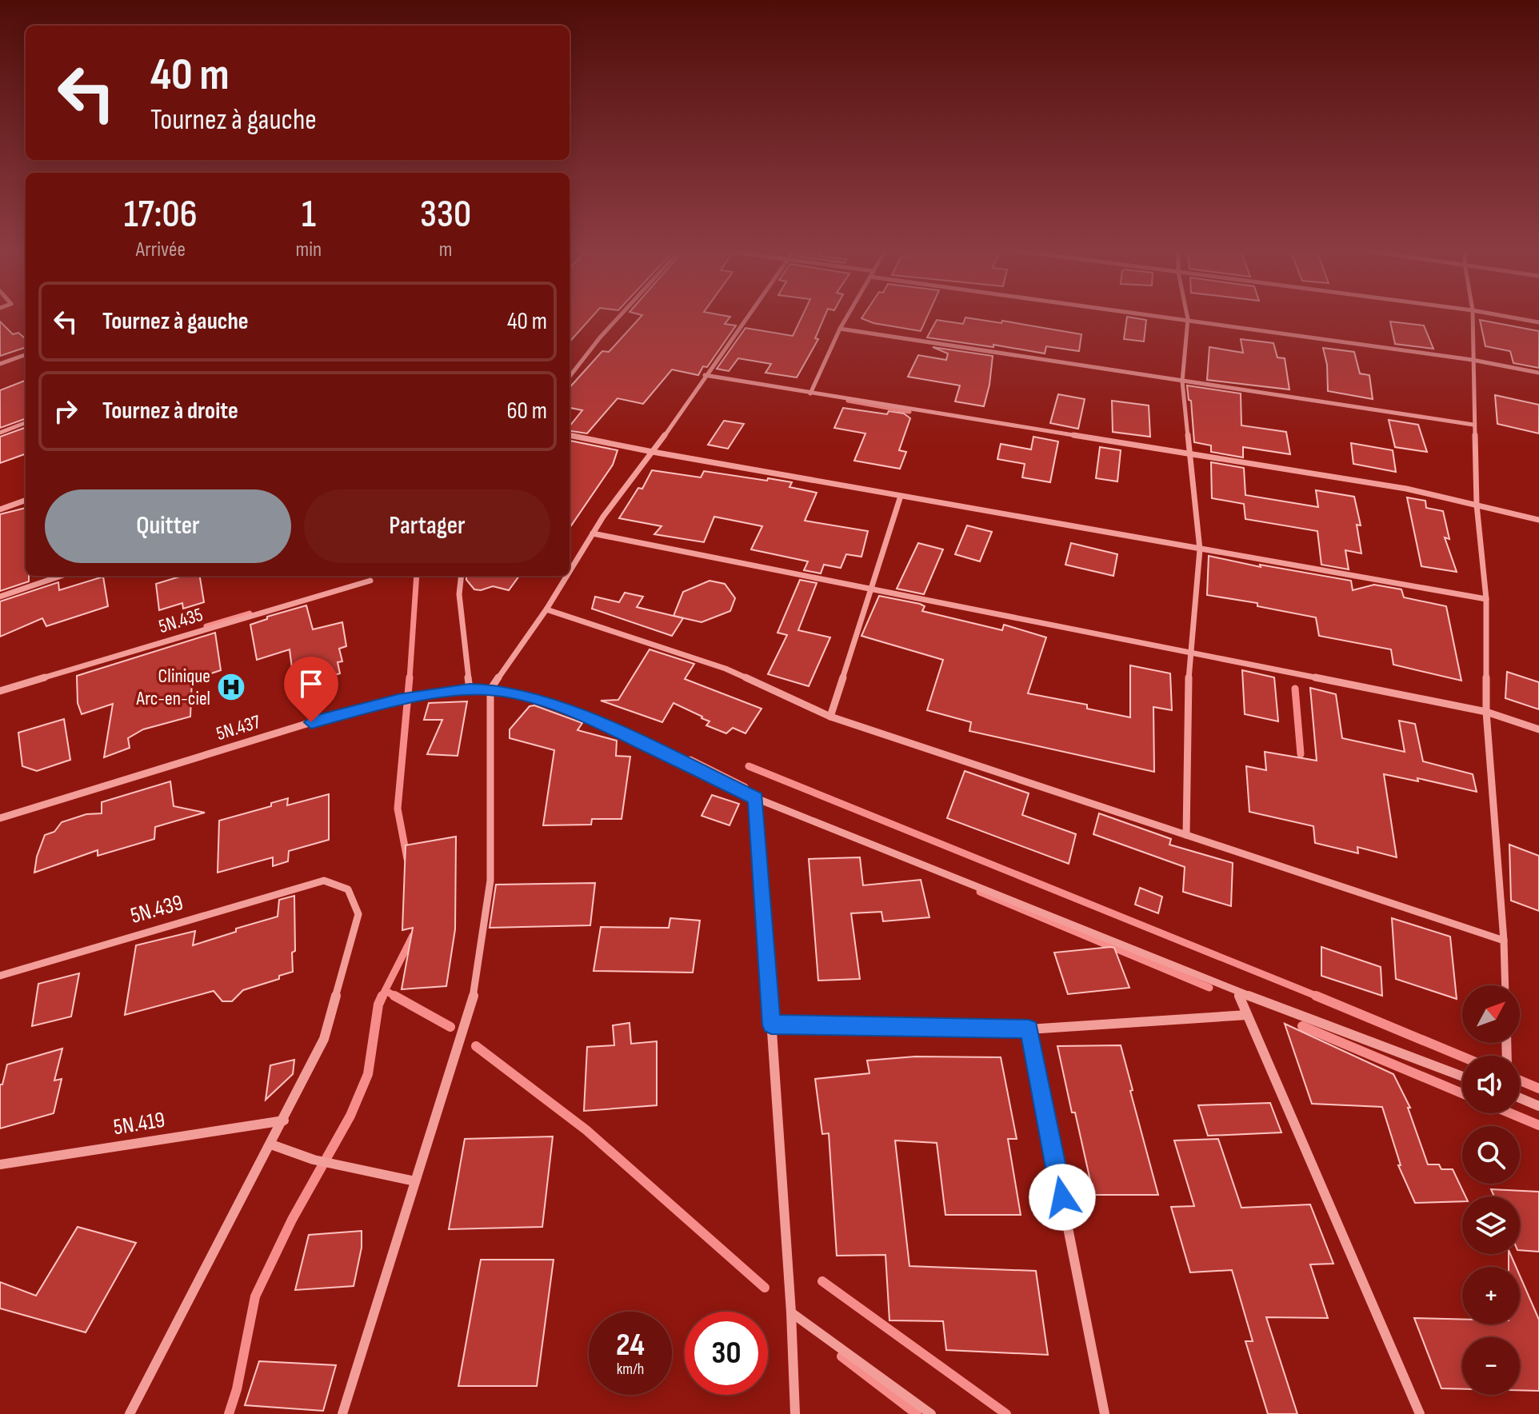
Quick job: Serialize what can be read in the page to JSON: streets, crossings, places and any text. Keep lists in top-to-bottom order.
{
  "streets": {
    "street": [
      "5N.435",
      "5N.437",
      "5N.439",
      "5N.419"
    ]
  },
  "crossings": [
    ["5N.439", "5N.419"]
  ],
  "places": {
    "hospital": ["Clinique Arc-en-ciel"]
  },
  "north": "top right",
  "page": {
    "turn": ["40 m", "Tournez à gauche"],
    "eta": [
      "17:06",
      "Arrivée",
      "1",
      "min",
      "330",
      "m"
    ],
    "list": [
      {
        "name": "Tournez à gauche",
        "value": "40 m"
      },
      {
        "name": "Tournez à droite",
        "value": "60 m"
      }
    ],
    "buttons": ["Quitter", "Partager"],
    "map_buttons": ["+", "−"],
    "speed": "24 km/h",
    "limit": "30"
  }
}
